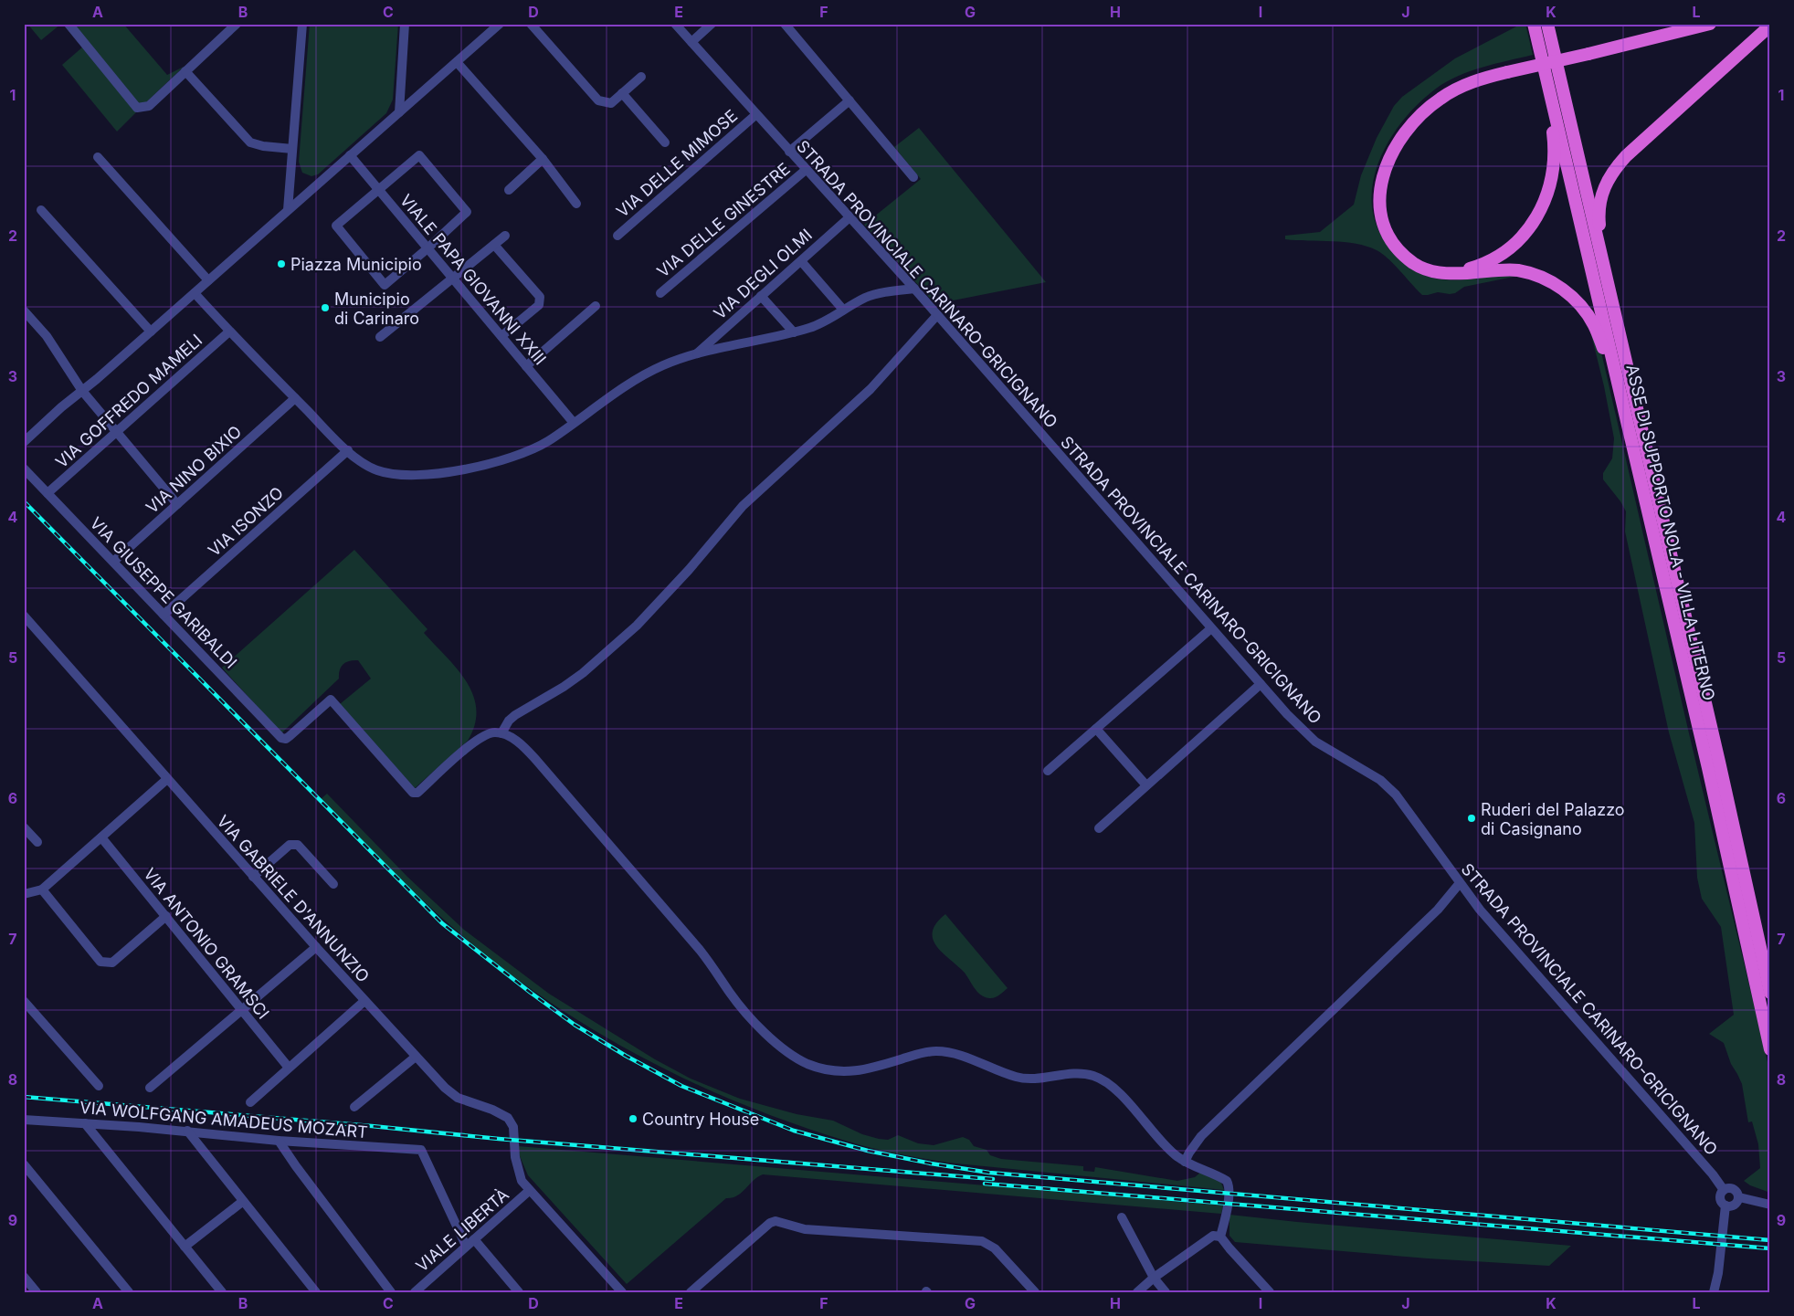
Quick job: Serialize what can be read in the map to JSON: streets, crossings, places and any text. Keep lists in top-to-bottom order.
{
  "streets": {
    "highway": ["ASSE DI SUPPORTO NOLA - VILLA LITERNO"],
    "street": [
      "VIA DELLE MIMOSE",
      "VIA DELLE GINESTRE",
      "VIA DEGLI OLMI",
      "VIALE PAPA GIOVANNI XXIII",
      "STRADA PROVINCIALE CARINARO-GRICIGNANO",
      "VIA GOFFREDO MAMELI",
      "VIA NINO BIXIO",
      "VIA ISONZO",
      "VIA GIUSEPPE GARIBALDI",
      "VIA GABRIELE D'ANNUNZIO",
      "VIA ANTONIO GRAMSCI",
      "VIA WOLFGANG AMADEUS MOZART",
      "VIALE LIBERTÀ"
    ]
  },
  "crossings": [
    ["VIA DELLE MIMOSE", "STRADA PROVINCIALE CARINARO-GRICIGNANO"],
    ["VIA DELLE GINESTRE", "STRADA PROVINCIALE CARINARO-GRICIGNANO"],
    ["VIA DEGLI OLMI", "STRADA PROVINCIALE CARINARO-GRICIGNANO"],
    ["VIA GOFFREDO MAMELI", "VIA GIUSEPPE GARIBALDI"],
    ["VIA NINO BIXIO", "VIA GIUSEPPE GARIBALDI"],
    ["VIA ISONZO", "VIA GIUSEPPE GARIBALDI"],
    ["VIA GABRIELE D'ANNUNZIO", "VIALE LIBERTÀ"],
    ["VIA WOLFGANG AMADEUS MOZART", "VIALE LIBERTÀ"]
  ],
  "places": [
    "Piazza Municipio",
    "Municipio di Carinaro",
    "Ruderi del Palazzo di Casignano",
    "Country House"
  ],
  "grid": {
    "columns": [
      "A",
      "B",
      "C",
      "D",
      "E",
      "F",
      "G",
      "H",
      "I",
      "J",
      "K",
      "L"
    ],
    "rows": [
      "1",
      "2",
      "3",
      "4",
      "5",
      "6",
      "7",
      "8",
      "9"
    ]
  }
}
